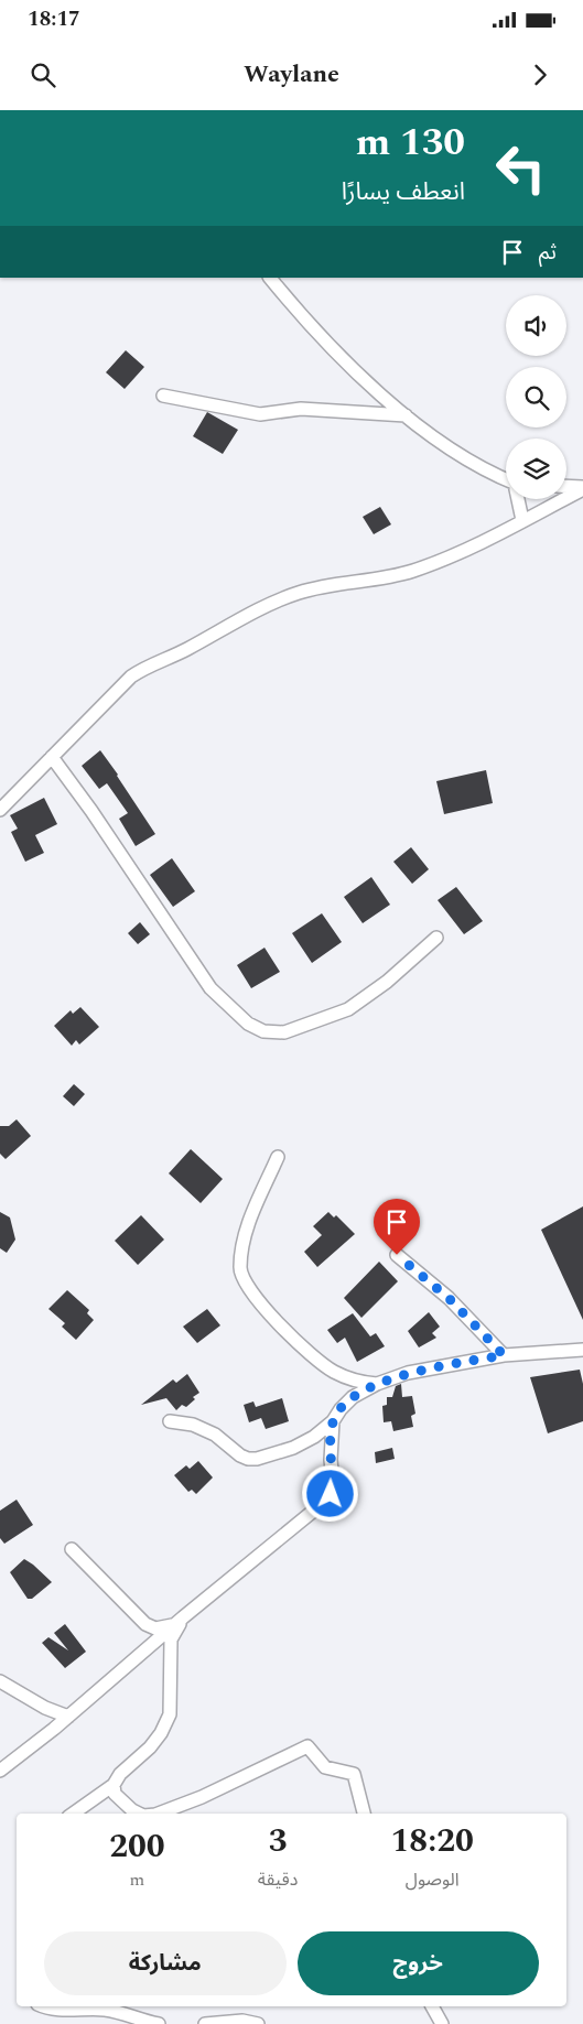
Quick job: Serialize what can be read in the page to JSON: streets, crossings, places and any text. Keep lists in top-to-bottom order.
{
  "page": {
    "status": "18:17",
    "header": "Waylane",
    "turn": ["130 m", "انعطف يسارًا"],
    "then": "ثم",
    "eta": [
      "18:20",
      "الوصول",
      "3",
      "دقيقة",
      "200",
      "m"
    ],
    "buttons": ["خروج", "مشاركة"]
  }
}
